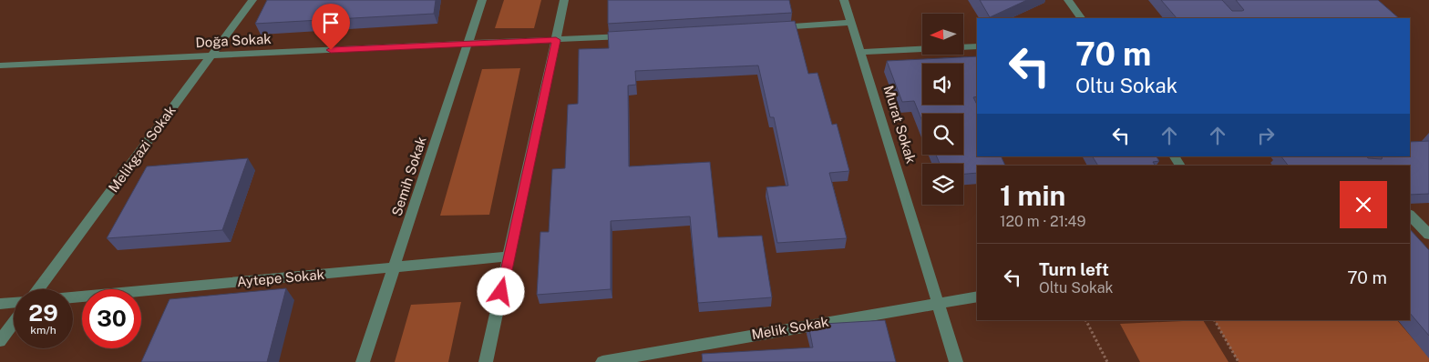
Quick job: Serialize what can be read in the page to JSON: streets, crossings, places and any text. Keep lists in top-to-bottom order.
{
  "streets": {
    "street": [
      "Doğa Sokak",
      "Murat Sokak",
      "Melikgazi Sokak",
      "Semih Sokak",
      "Aytepe Sokak",
      "Melik Sokak"
    ]
  },
  "crossings": [
    ["Doğa Sokak", "Melikgazi Sokak"],
    ["Doğa Sokak", "Semih Sokak"],
    ["Murat Sokak", "Melik Sokak"],
    ["Semih Sokak", "Aytepe Sokak"]
  ],
  "north": "left",
  "page": {
    "turn": ["70 m", "Oltu Sokak"],
    "heading": ["1 min", "120 m · 21:49"],
    "list": [
      {
        "name": "Turn left",
        "note": "Oltu Sokak",
        "value": "70 m"
      }
    ],
    "speed": "29 km/h",
    "limit": "30"
  }
}
